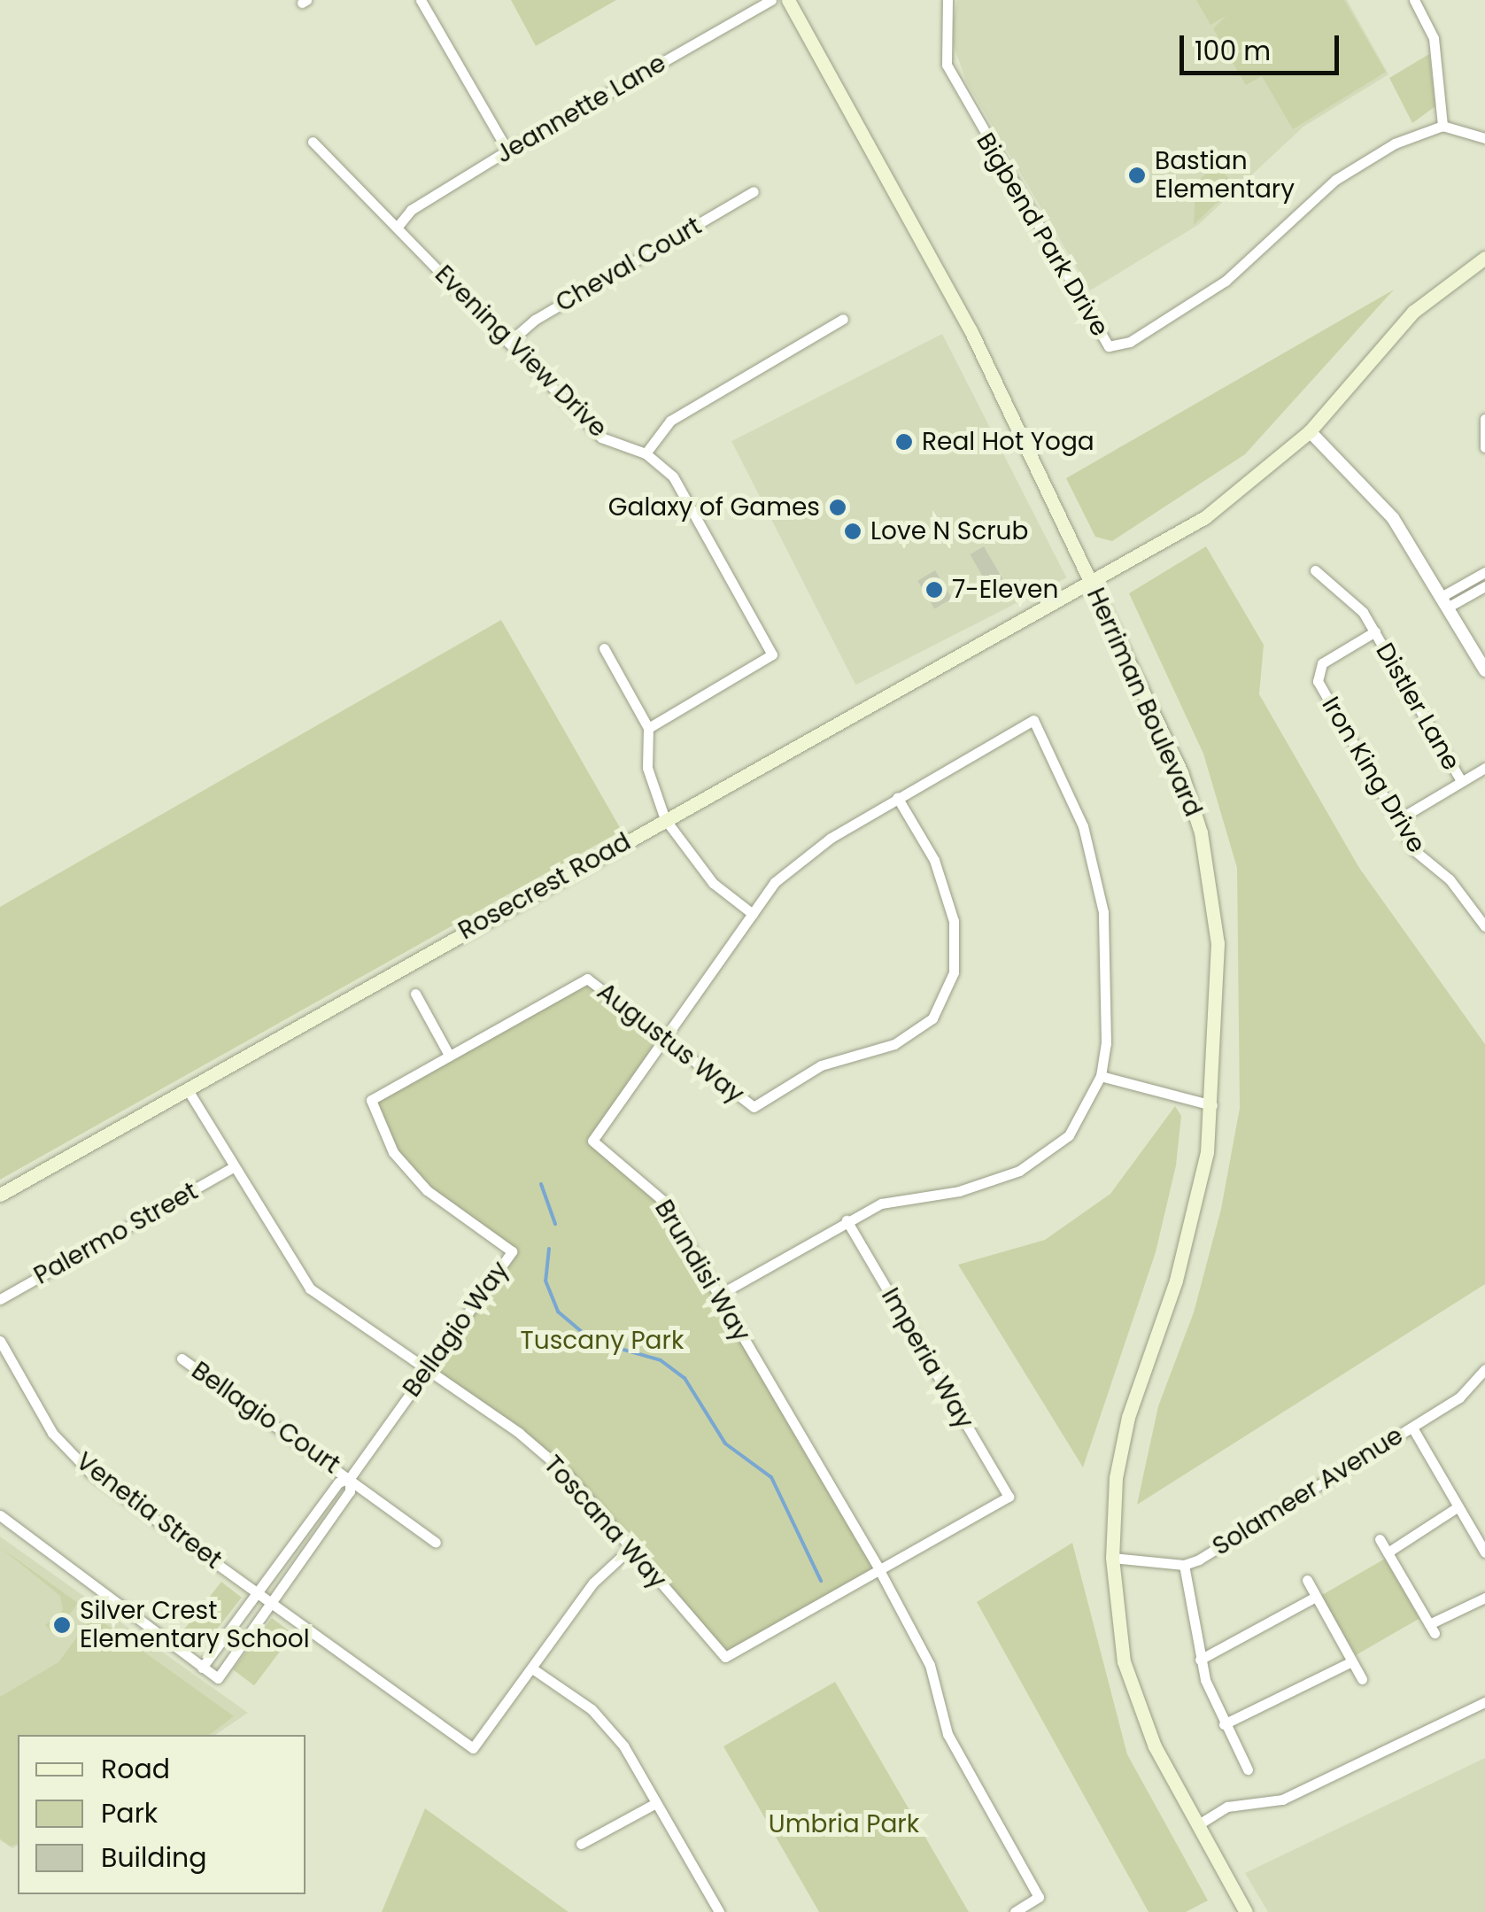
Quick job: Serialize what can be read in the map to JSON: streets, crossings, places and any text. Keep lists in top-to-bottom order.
{
  "streets": {
    "main road": ["Herriman Boulevard", "Rosecrest Road"],
    "street": [
      "Jeannette Lane",
      "Bigbend Park Drive",
      "Cheval Court",
      "Evening View Drive",
      "Distler Lane",
      "Iron King Drive",
      "Augustus Way",
      "Palermo Street",
      "Brundisi Way",
      "Bellagio Way",
      "Imperia Way",
      "Bellagio Court",
      "Solameer Avenue",
      "Venetia Street",
      "Toscana Way"
    ]
  },
  "crossings": [
    ["Jeannette Lane", "Evening View Drive"],
    ["Cheval Court", "Evening View Drive"],
    ["Herriman Boulevard", "Rosecrest Road"],
    ["Herriman Boulevard", "Solameer Avenue"],
    ["Distler Lane", "Iron King Drive"],
    ["Rosecrest Road", "Toscana Way"],
    ["Augustus Way", "Brundisi Way"],
    ["Augustus Way", "Bellagio Way"],
    ["Palermo Street", "Toscana Way"],
    ["Brundisi Way", "Toscana Way"],
    ["Bellagio Way", "Bellagio Court"],
    ["Bellagio Way", "Venetia Street"],
    ["Bellagio Way", "Toscana Way"],
    ["Imperia Way", "Toscana Way"],
    ["Venetia Street", "Toscana Way"]
  ],
  "parks": ["Tuscany Park", "Umbria Park"],
  "places": [
    "Bastian Elementary",
    "Real Hot Yoga",
    "Galaxy of Games",
    "Love N Scrub",
    "7-Eleven",
    "Silver Crest Elementary School"
  ],
  "legend": ["Road", "Park", "Building"],
  "scale_bar": "100 m"
}
